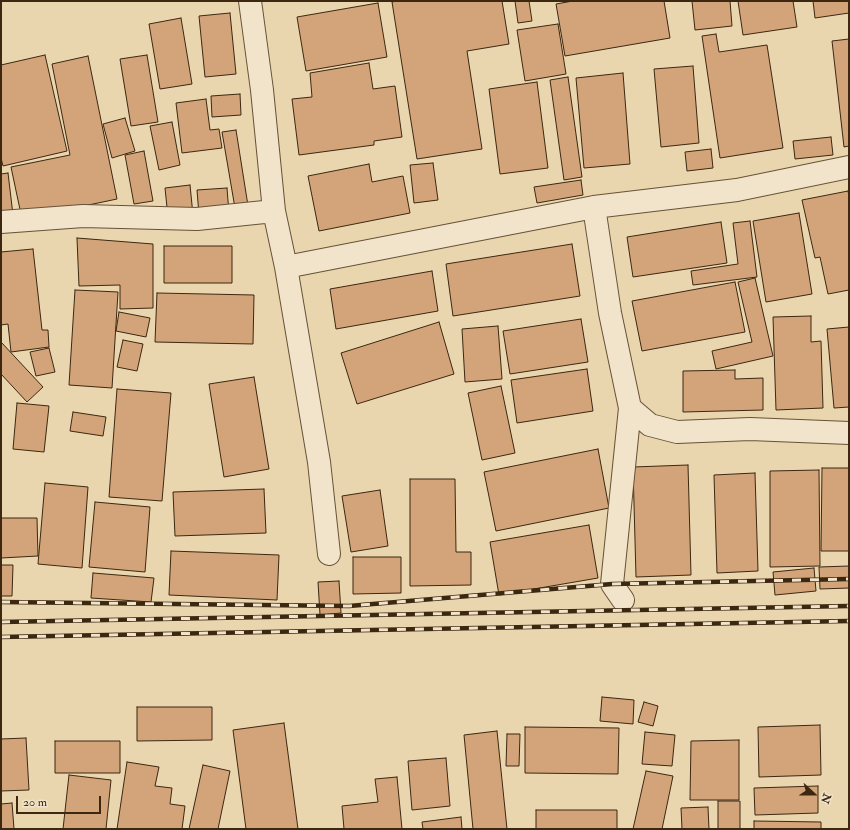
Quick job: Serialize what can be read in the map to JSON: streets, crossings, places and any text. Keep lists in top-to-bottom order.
{
  "scale_bar": "20 m",
  "north": "right"
}
